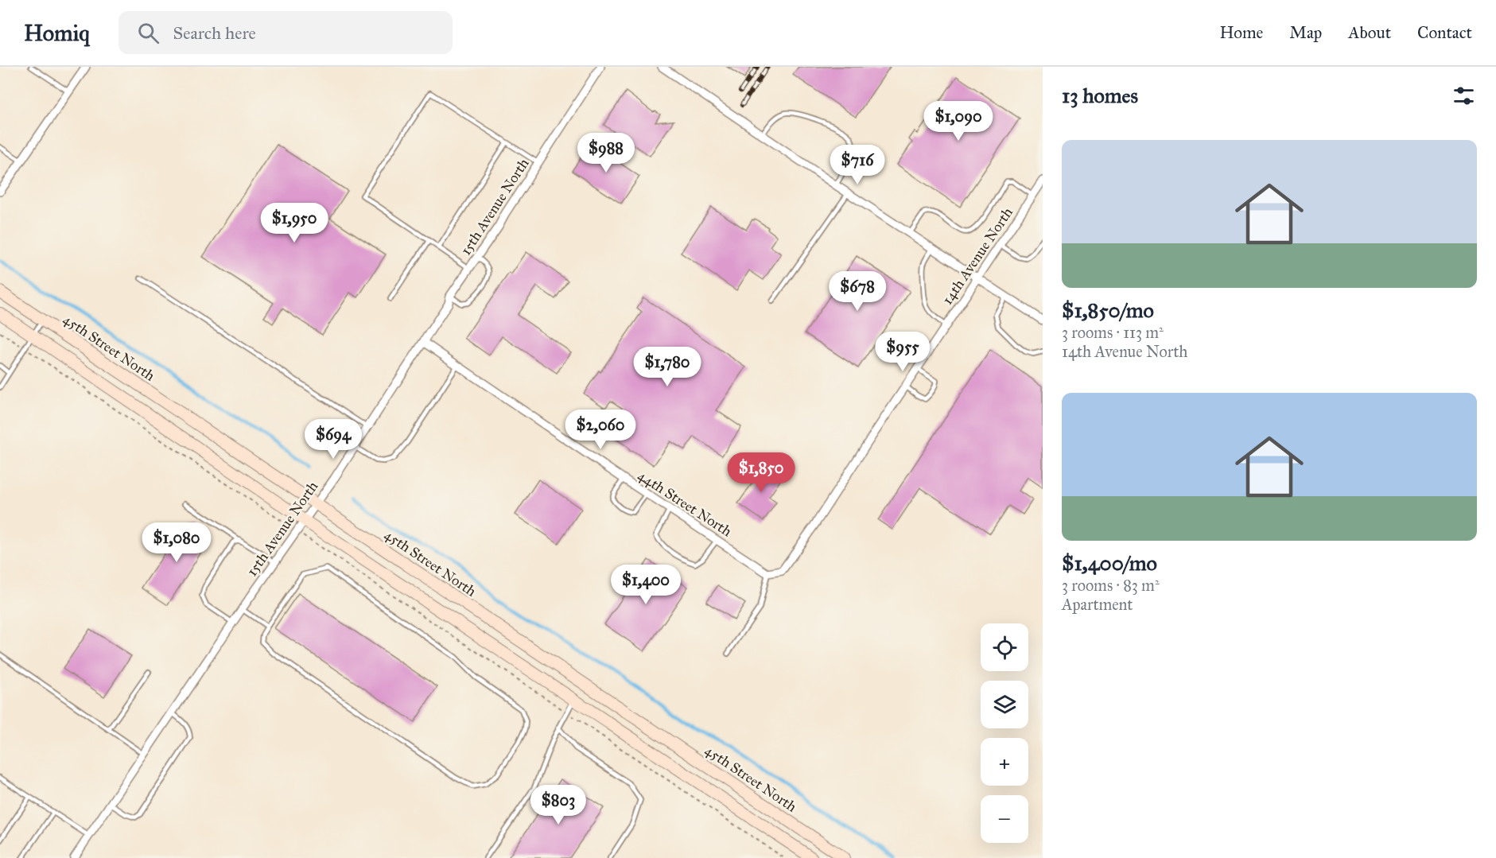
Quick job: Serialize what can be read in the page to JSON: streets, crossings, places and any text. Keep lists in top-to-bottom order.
{
  "streets": {
    "main road": ["45th Street North"],
    "street": ["15th Avenue North", "14th Avenue North", "44th Street North"]
  },
  "crossings": [
    ["15th Avenue North", "45th Street North"],
    ["15th Avenue North", "44th Street North"],
    ["14th Avenue North", "44th Street North"]
  ],
  "page": {
    "header": "Homiq",
    "search": "Search here",
    "nav": [
      "Home",
      "Map",
      "About",
      "Contact"
    ],
    "heading": "13 homes",
    "price": [
      "$1,090",
      "$988",
      "$716",
      "$1,950",
      "$678",
      "$955",
      "$1,780",
      "$2,060",
      "$694",
      "$1,850",
      "$1,080",
      "$1,400",
      "$803"
    ],
    "list": [
      {
        "name": "$1,850/mo",
        "note": "3 rooms · 113 m² · 14th Avenue North"
      },
      {
        "name": "$1,400/mo",
        "note": "3 rooms · 83 m² · Apartment"
      }
    ],
    "map_buttons": ["+", "−"]
  }
}
